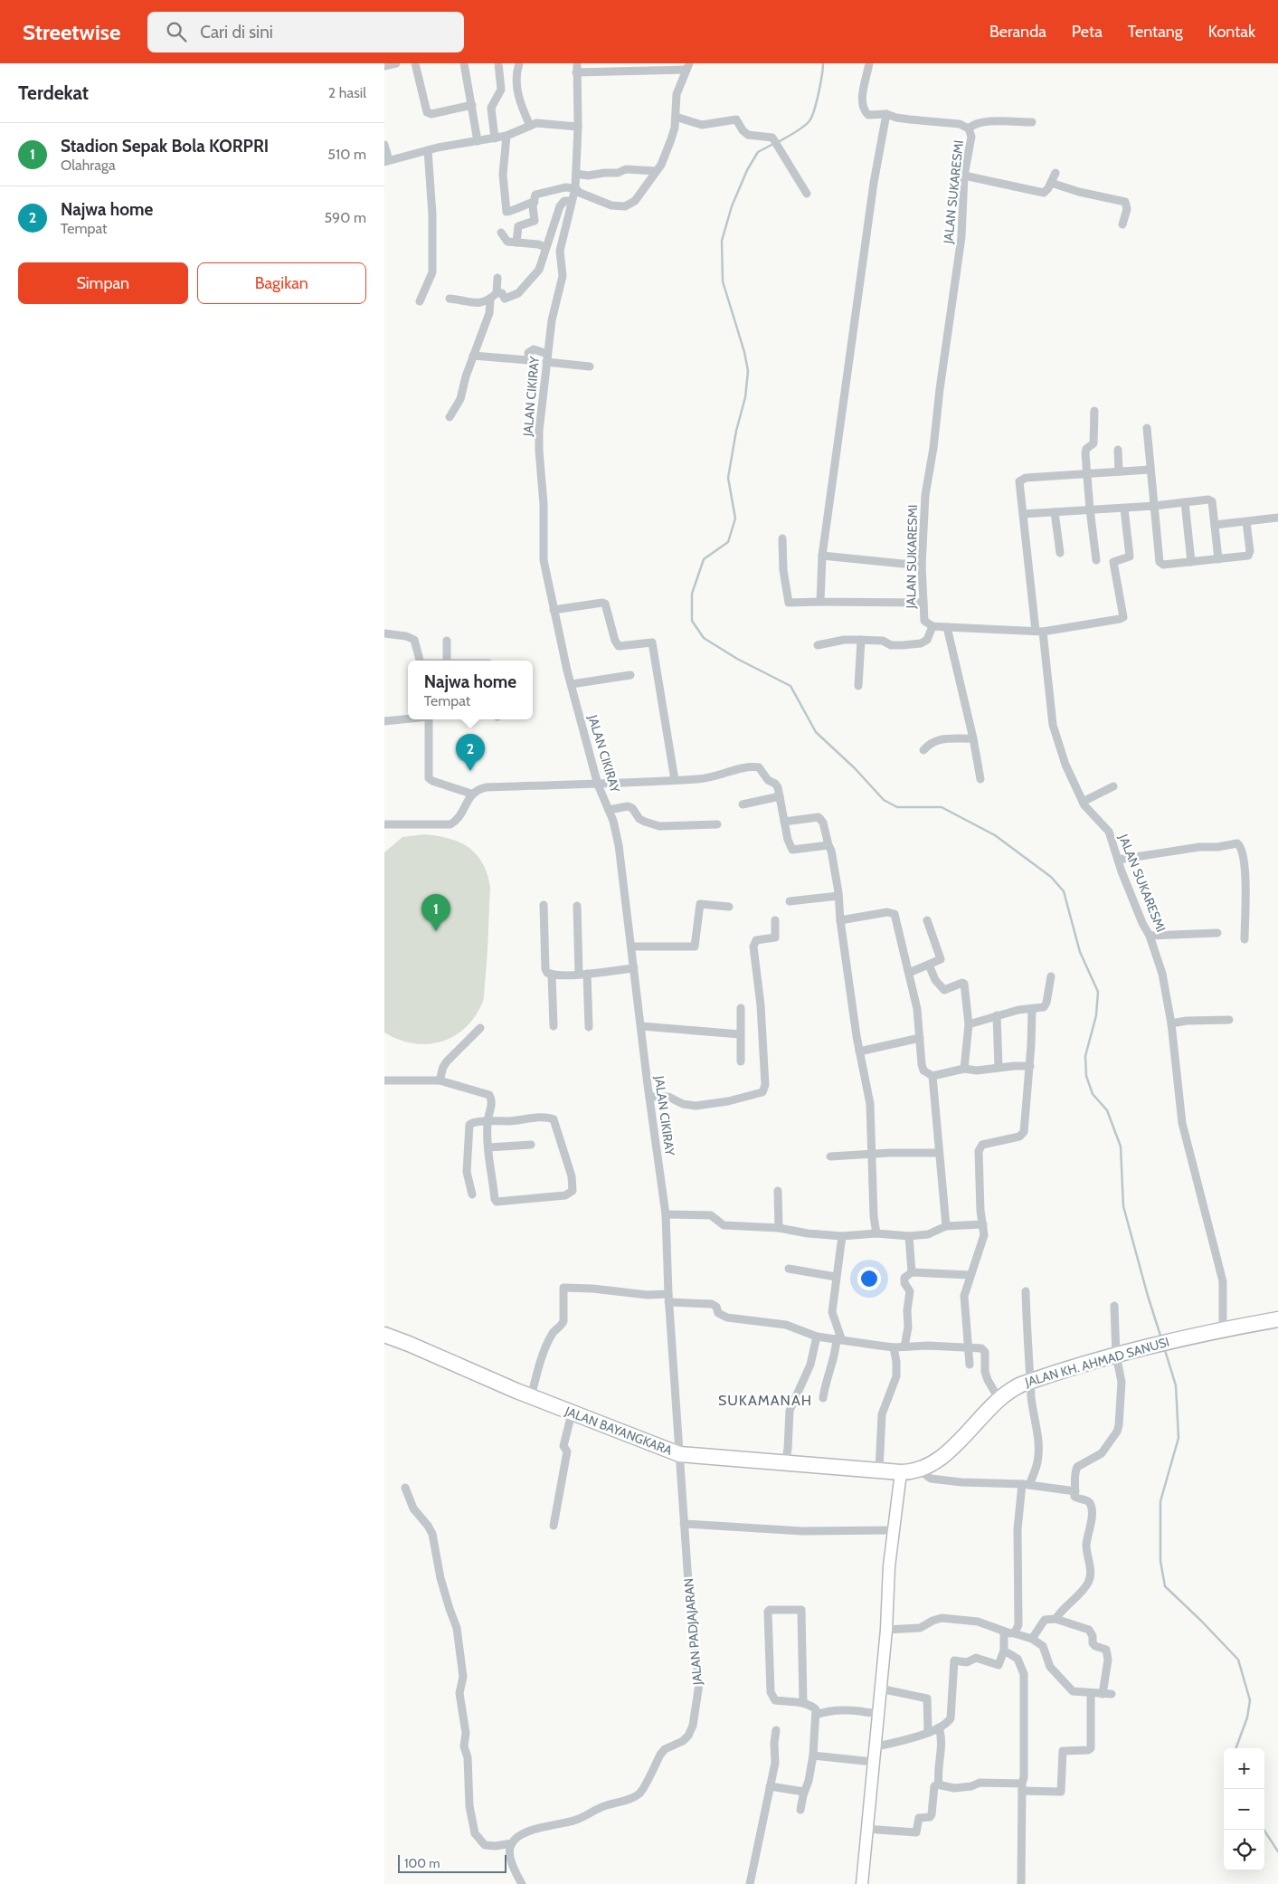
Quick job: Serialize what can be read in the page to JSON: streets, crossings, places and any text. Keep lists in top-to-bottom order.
{
  "streets": {
    "highway": ["JALAN KH. AHMAD SANUSI", "JALAN BAYANGKARA"],
    "street": ["JALAN SUKARESMI", "JALAN CIKIRAY", "JALAN PADJAJARAN"]
  },
  "crossings": [
    ["JALAN SUKARESMI", "JALAN KH. AHMAD SANUSI"],
    ["JALAN CIKIRAY", "JALAN BAYANGKARA"],
    ["JALAN CIKIRAY", "JALAN PADJAJARAN"],
    ["JALAN KH. AHMAD SANUSI", "JALAN BAYANGKARA"],
    ["JALAN BAYANGKARA", "JALAN PADJAJARAN"]
  ],
  "districts": ["SUKAMANAH"],
  "scale_bar": "100 m",
  "page": {
    "header": "Streetwise",
    "search": "Cari di sini",
    "nav": [
      "Beranda",
      "Peta",
      "Tentang",
      "Kontak"
    ],
    "heading": ["Terdekat", "2 hasil"],
    "list": [
      {
        "mark": "1",
        "name": "Stadion Sepak Bola KORPRI",
        "note": "Olahraga",
        "value": "510 m"
      },
      {
        "mark": "2",
        "name": "Najwa home",
        "note": "Tempat",
        "value": "590 m"
      }
    ],
    "buttons": ["Simpan", "Bagikan"],
    "popup": ["Najwa home", "Tempat"],
    "pins": ["2", "1"],
    "map_buttons": ["+", "−"],
    "scale": "100 m"
  }
}
